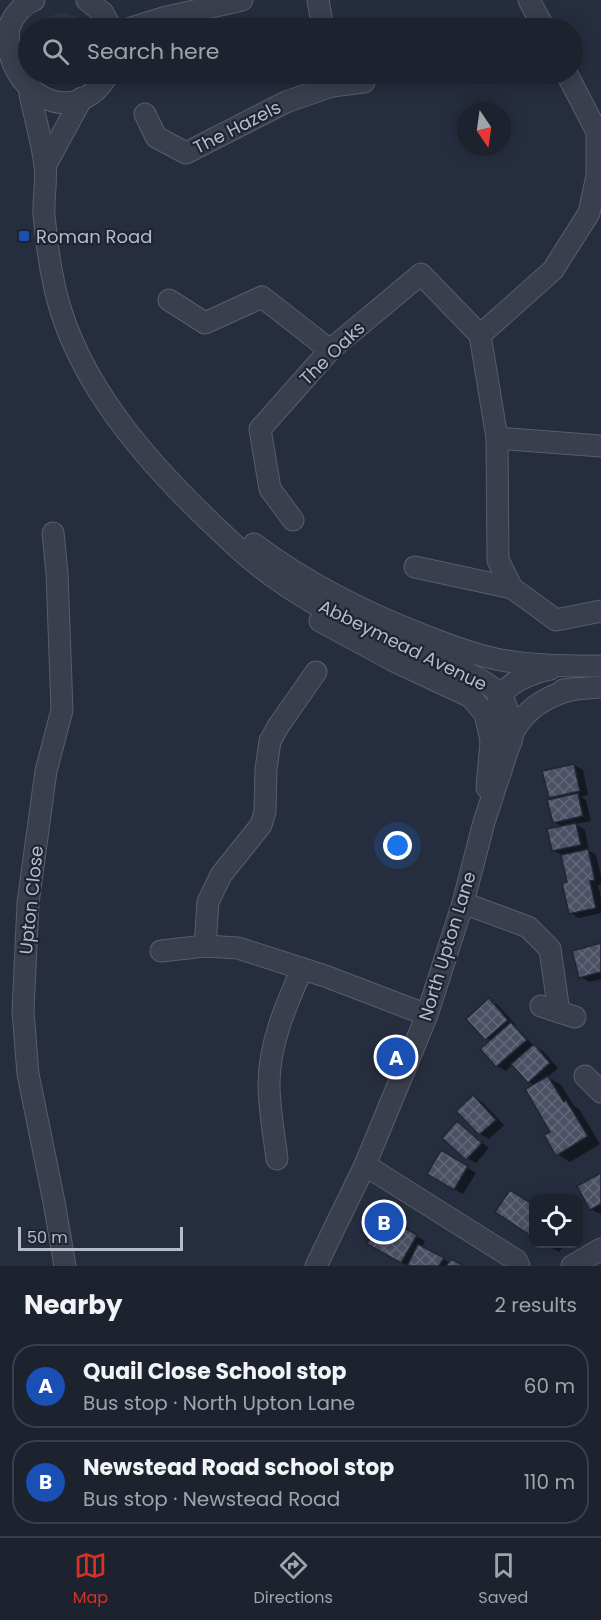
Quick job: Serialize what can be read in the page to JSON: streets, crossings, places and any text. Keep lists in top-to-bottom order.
{
  "streets": {
    "street": [
      "The Hazels",
      "The Oaks",
      "Abbeymead Avenue",
      "Upton Close",
      "North Upton Lane"
    ]
  },
  "crossings": [
    ["Abbeymead Avenue", "North Upton Lane"]
  ],
  "places": {
    "transit": ["Roman Road"]
  },
  "scale_bar": "50 m",
  "north": "bottom",
  "page": {
    "search": "Search here",
    "pins": ["A", "B"],
    "scale": "50 m",
    "heading": ["Nearby", "2 results"],
    "list": [
      {
        "mark": "A",
        "name": "Quail Close School stop",
        "note": "Bus stop · North Upton Lane",
        "value": "60 m"
      },
      {
        "mark": "B",
        "name": "Newstead Road school stop",
        "note": "Bus stop · Newstead Road",
        "value": "110 m"
      }
    ],
    "nav": ["Map", "Directions", "Saved"]
  }
}
